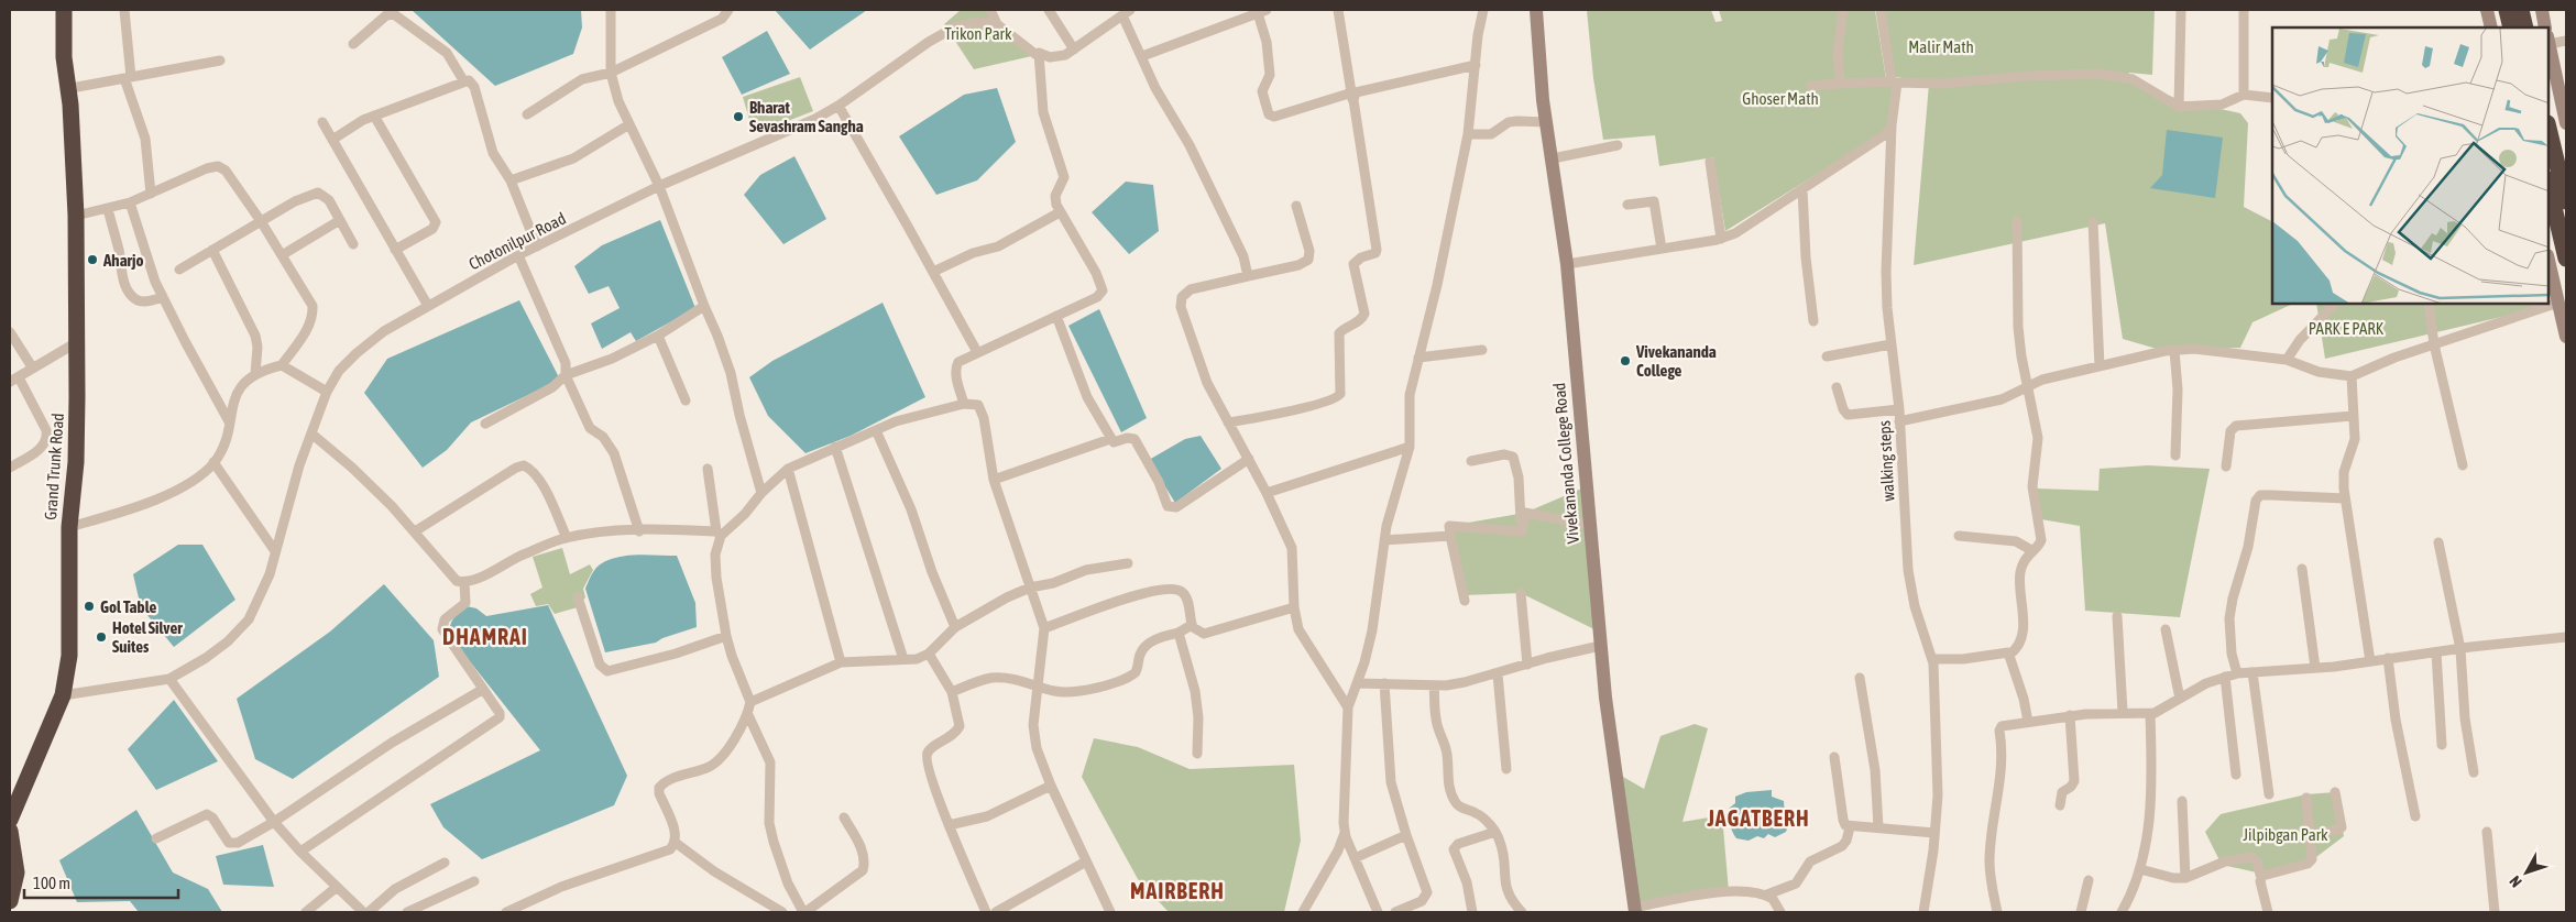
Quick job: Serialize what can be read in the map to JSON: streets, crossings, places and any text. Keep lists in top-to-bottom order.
{
  "streets": {
    "highway": ["Grand Trunk Road"],
    "street": ["Chotonilpur Road", "walking steps", "Vivekananda College Road"]
  },
  "crossings": [
    ["Chotonilpur Road", "Grand Trunk Road"]
  ],
  "districts": ["DHAMRAI", "JAGATBERH", "MAIRBERH"],
  "parks": [
    "Trikon Park",
    "Malir Math",
    "Ghoser Math",
    "PARK E PARK",
    "Jilpibgan Park"
  ],
  "places": [
    "Bharat Sevashram Sangha",
    "Aharjo",
    "Vivekananda College",
    "Gol Table",
    "Hotel Silver Suites"
  ],
  "scale_bar": "100 m",
  "north": "bottom left"
}
